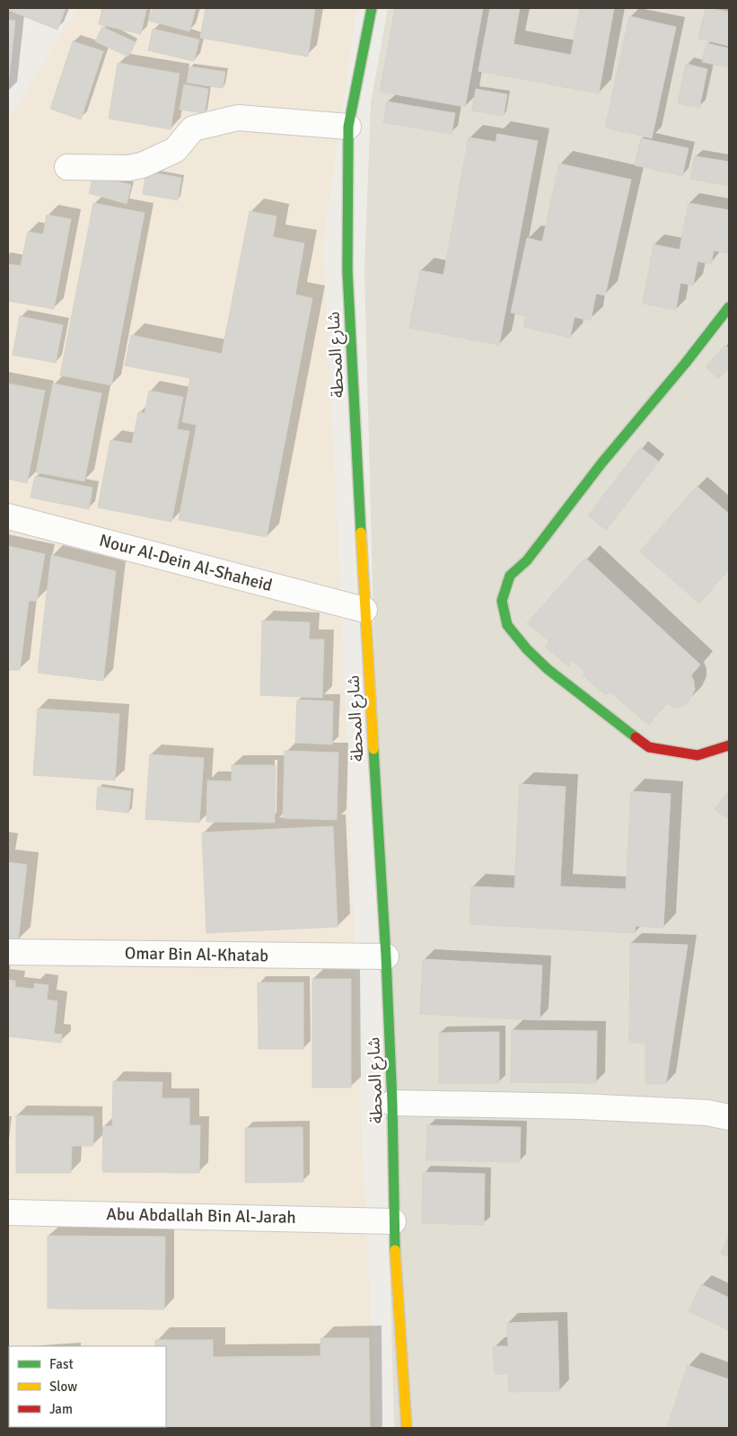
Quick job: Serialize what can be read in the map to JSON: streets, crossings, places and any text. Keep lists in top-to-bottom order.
{
  "streets": {
    "main road": ["شارع المحطة"],
    "street": ["Nour Al-Dein Al-Shaheid", "Omar Bin Al-Khatab", "Abu Abdallah Bin Al-Jarah"]
  },
  "crossings": [
    ["شارع المحطة", "Nour Al-Dein Al-Shaheid"],
    ["شارع المحطة", "Omar Bin Al-Khatab"],
    ["شارع المحطة", "Abu Abdallah Bin Al-Jarah"]
  ],
  "legend": ["Fast", "Slow", "Jam"]
}
